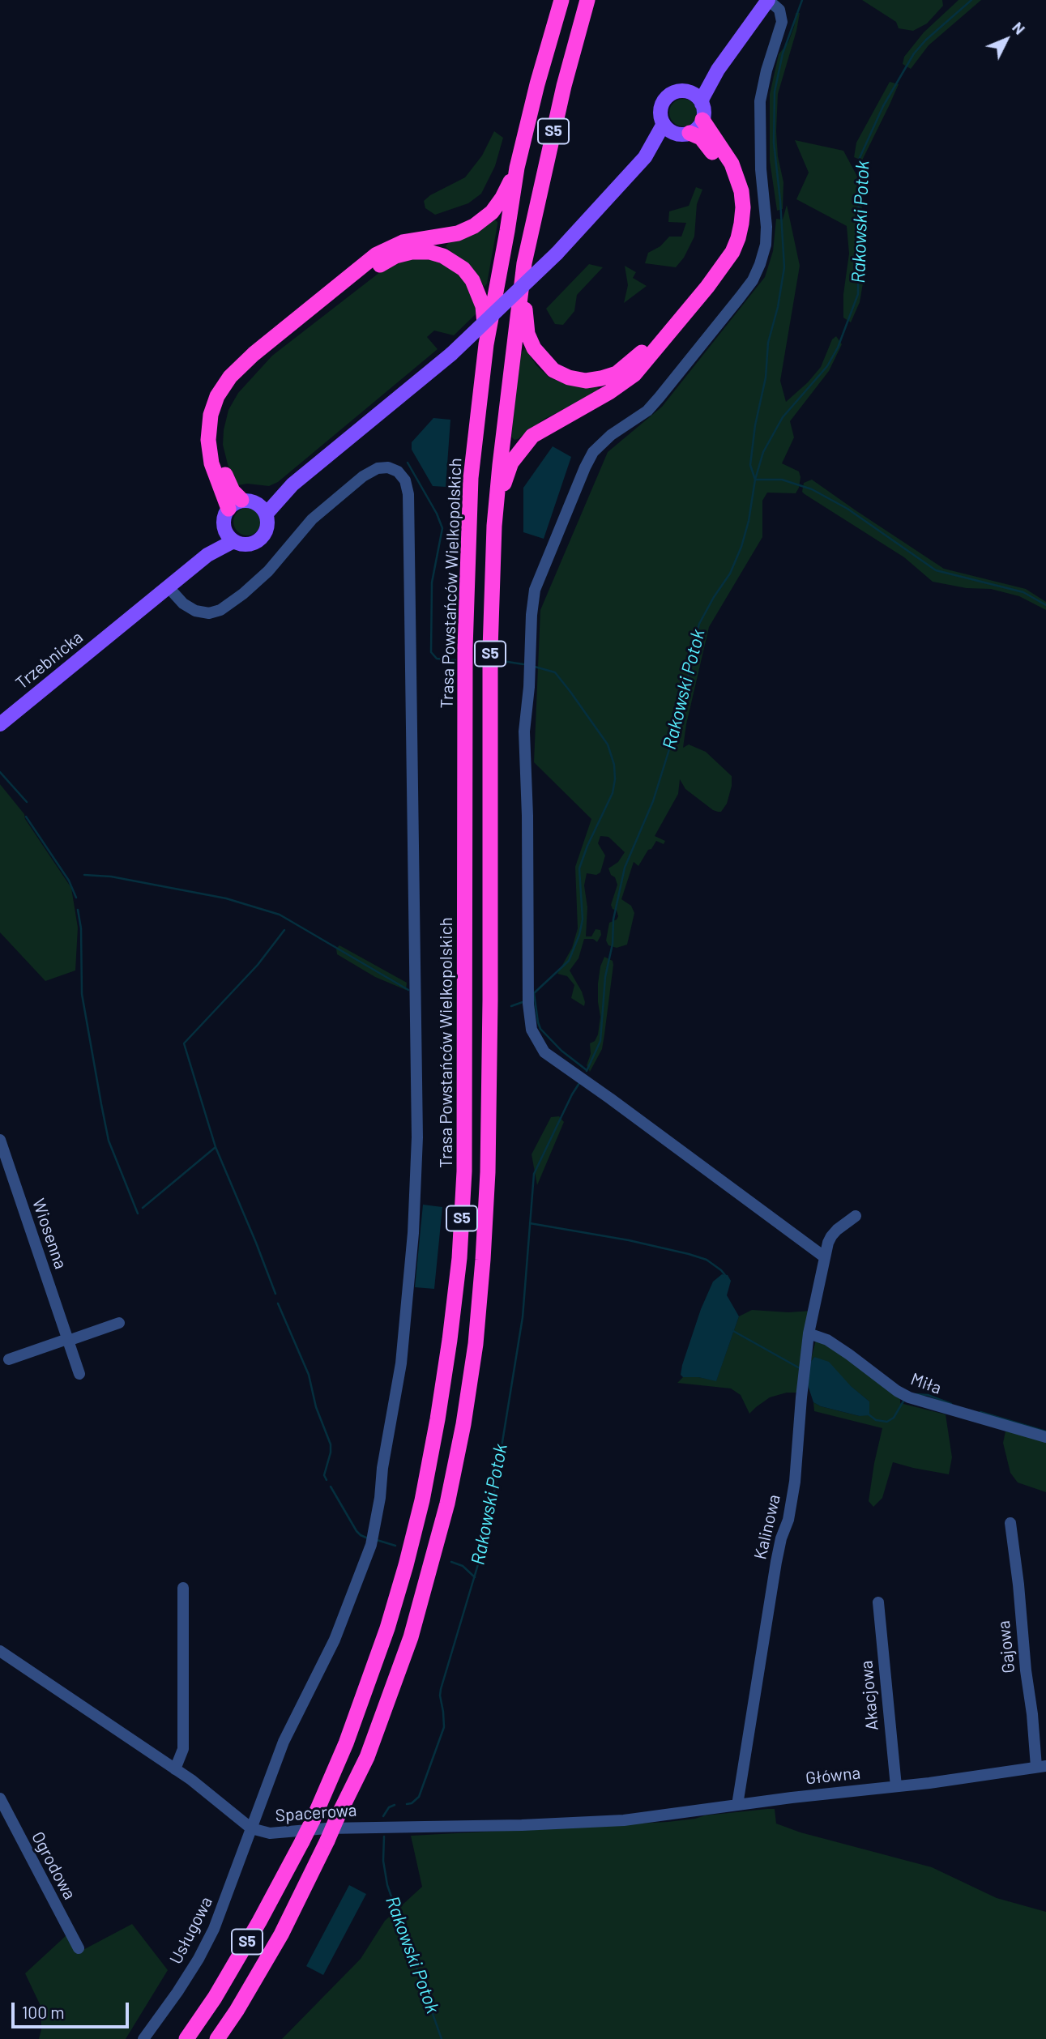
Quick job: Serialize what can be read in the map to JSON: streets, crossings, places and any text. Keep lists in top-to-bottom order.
{
  "streets": {
    "highway": ["S5", "Trasa Powstańców Wielkopolskich"],
    "main road": ["Trzebnicka"],
    "street": [
      "Wiosenna",
      "Miła",
      "Kalinowa",
      "Gajowa",
      "Akacjowa",
      "Główna",
      "Spacerowa",
      "Ogrodowa",
      "Usługowa"
    ]
  },
  "crossings": [
    ["Trzebnicka", "Usługowa"],
    ["Miła", "Kalinowa"],
    ["Kalinowa", "Główna"],
    ["Gajowa", "Główna"],
    ["Akacjowa", "Główna"],
    ["Główna", "Spacerowa"],
    ["Spacerowa", "Usługowa"]
  ],
  "water": ["Rakowski Potok"],
  "scale_bar": "100 m",
  "north": "top right"
}
